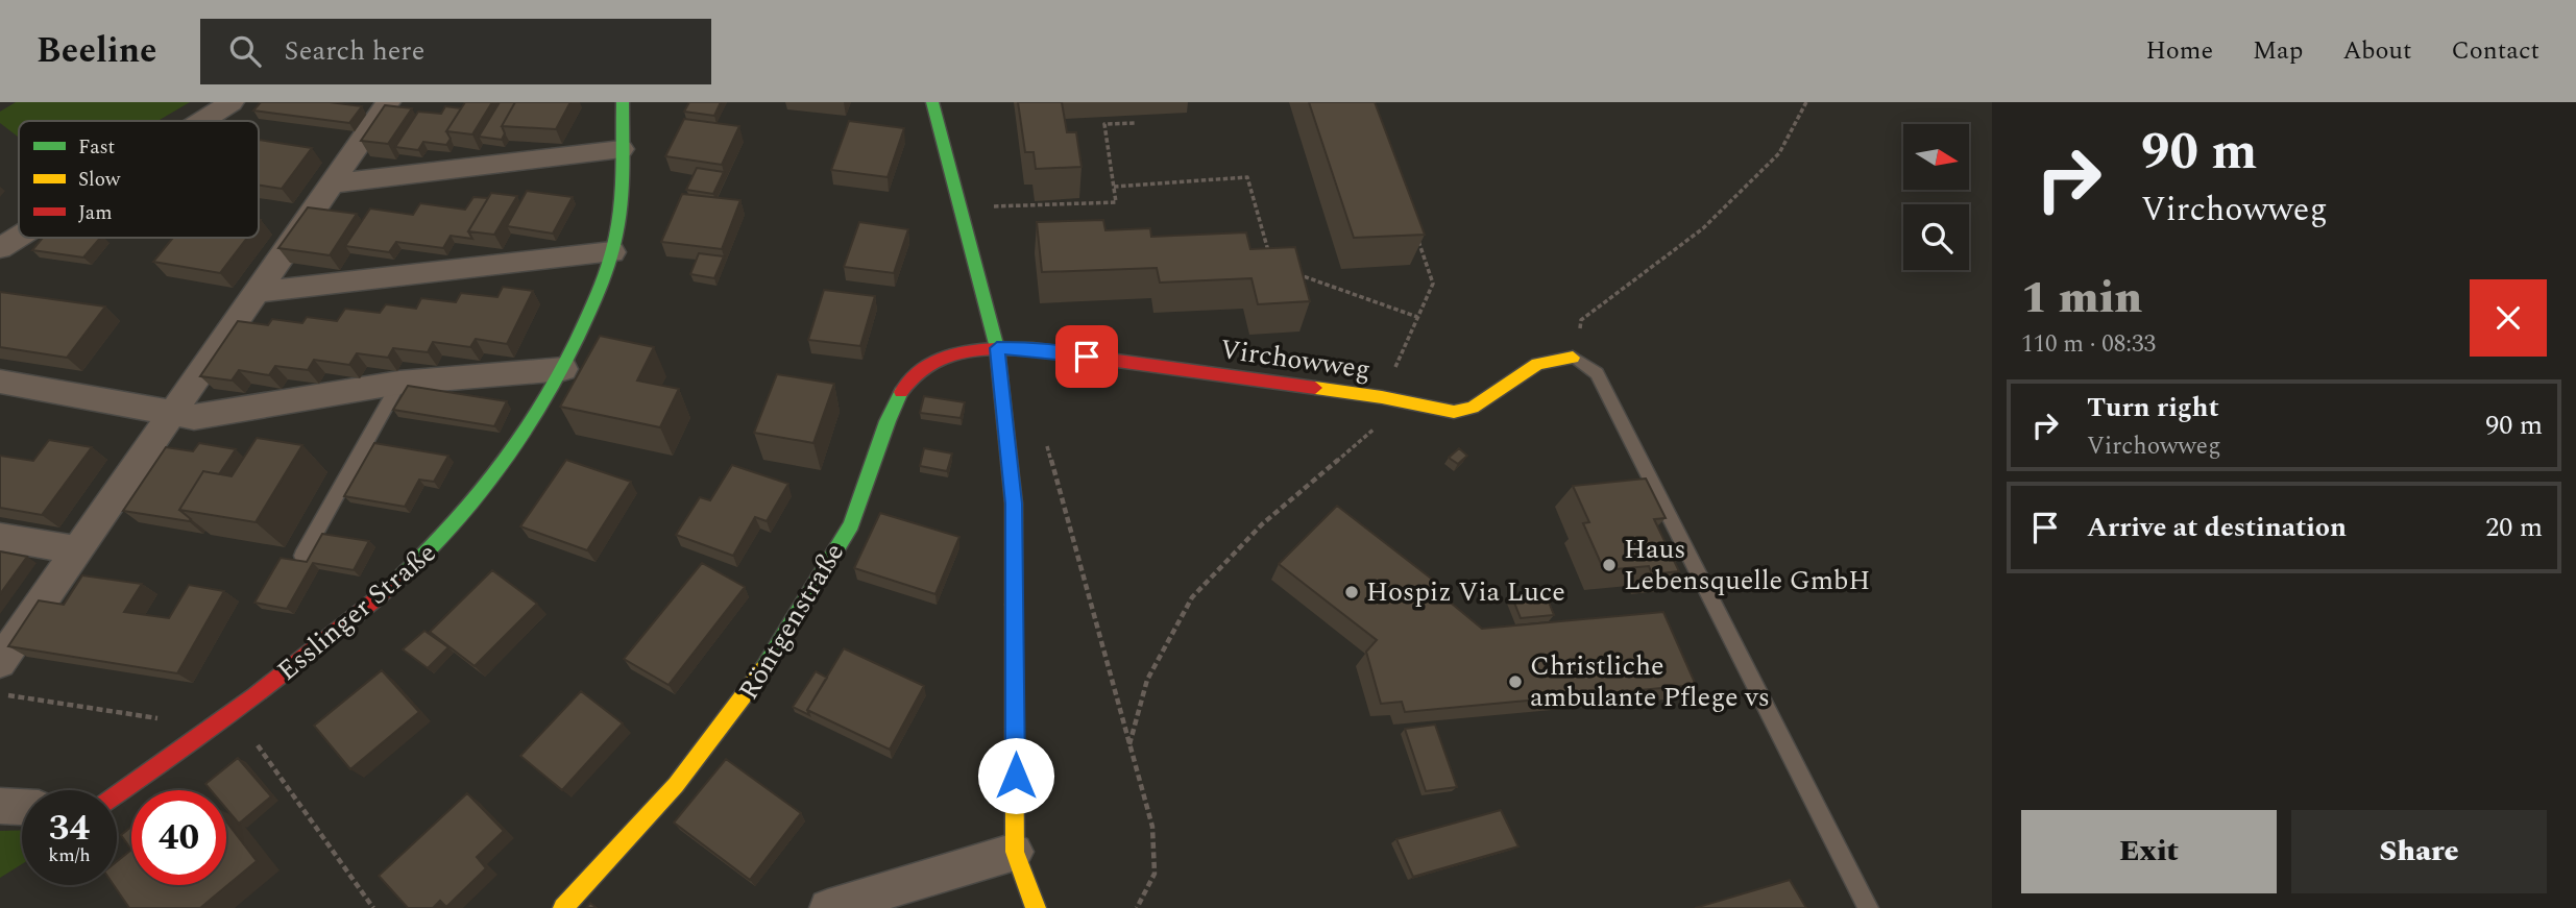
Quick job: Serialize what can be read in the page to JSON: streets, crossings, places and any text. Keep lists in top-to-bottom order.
{
  "streets": {
    "street": ["Virchowweg", "Esslinger Straße", "Röntgenstraße"]
  },
  "crossings": [
    ["Virchowweg", "Röntgenstraße"]
  ],
  "places": ["Haus Lebensquelle GmbH", "Hospiz Via Luce", "Christliche ambulante Pflege vs"],
  "legend": ["Fast", "Slow", "Jam"],
  "north": "right",
  "page": {
    "header": "Beeline",
    "search": "Search here",
    "nav": [
      "Home",
      "Map",
      "About",
      "Contact"
    ],
    "turn": ["90 m", "Virchowweg"],
    "heading": ["1 min", "110 m · 08:33"],
    "list": [
      {
        "name": "Turn right",
        "note": "Virchowweg",
        "value": "90 m"
      },
      {
        "name": "Arrive at destination",
        "value": "20 m"
      }
    ],
    "speed": "34 km/h",
    "limit": "40",
    "buttons": ["Exit", "Share"]
  }
}
